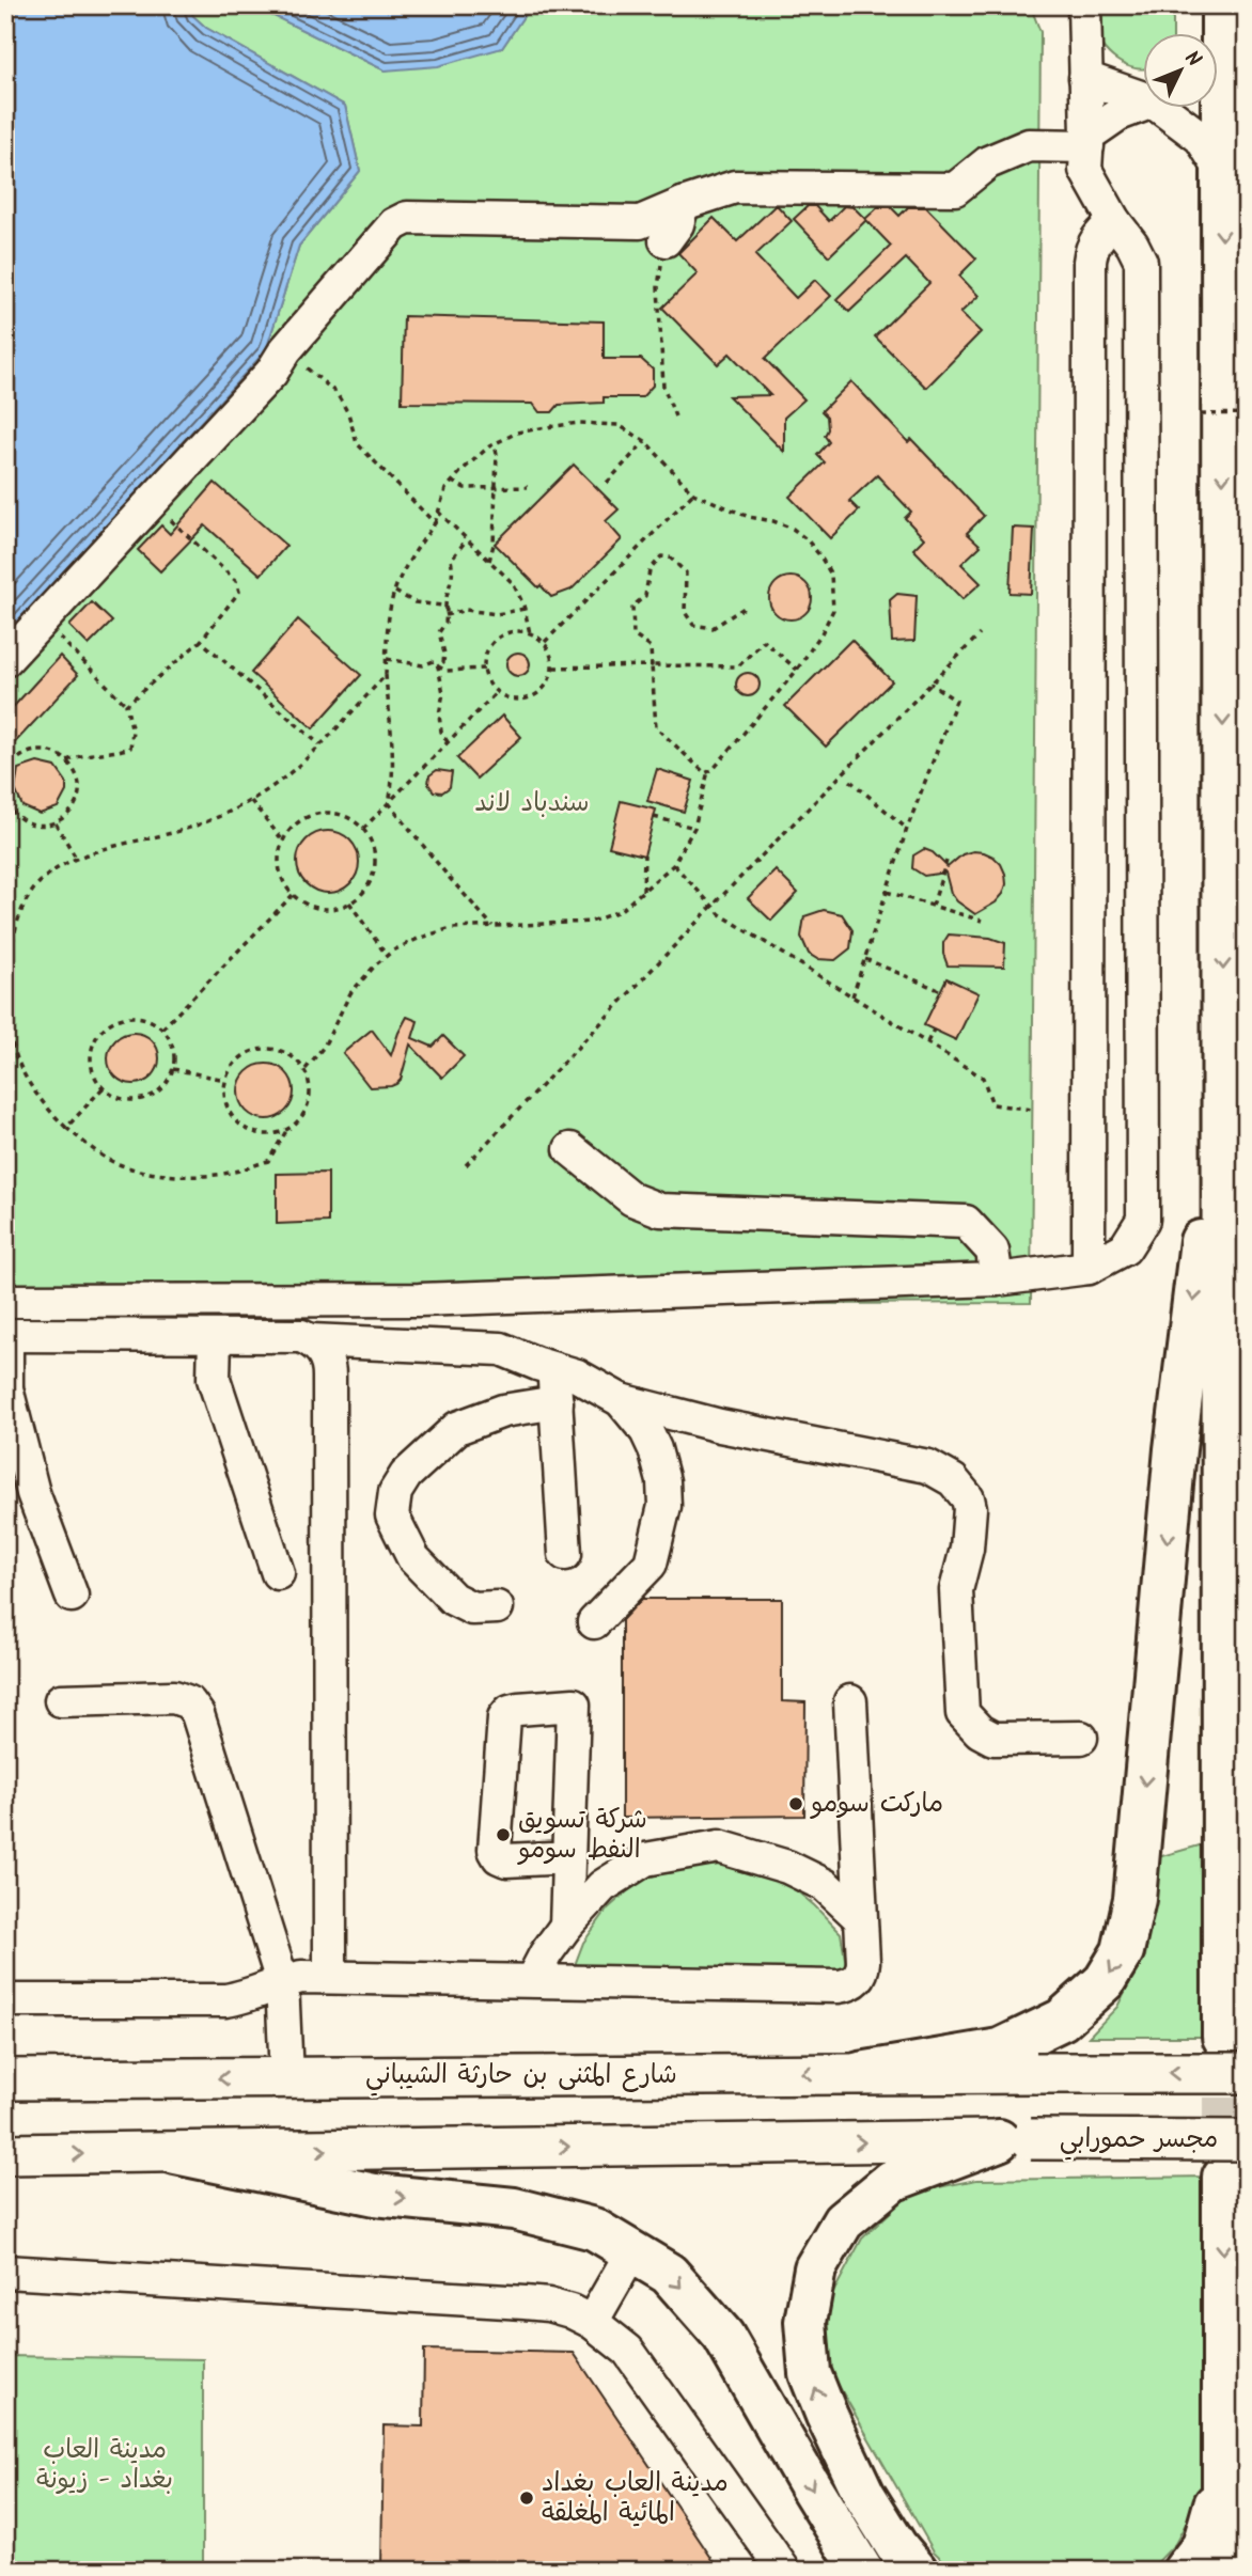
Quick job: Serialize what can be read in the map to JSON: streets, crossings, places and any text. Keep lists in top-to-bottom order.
{
  "streets": {
    "main road": ["شارع المثنى بن حارثة الشيباني", "مجسر حمورابي"]
  },
  "parks": ["سندباد لاند", "مدينة العاب بغداد - زيونة"],
  "places": ["ماركت سومو", "شركة تسويق النفط سومو", "مدينة العاب بغداد المائية المغلقة"],
  "north": "top right"
}
